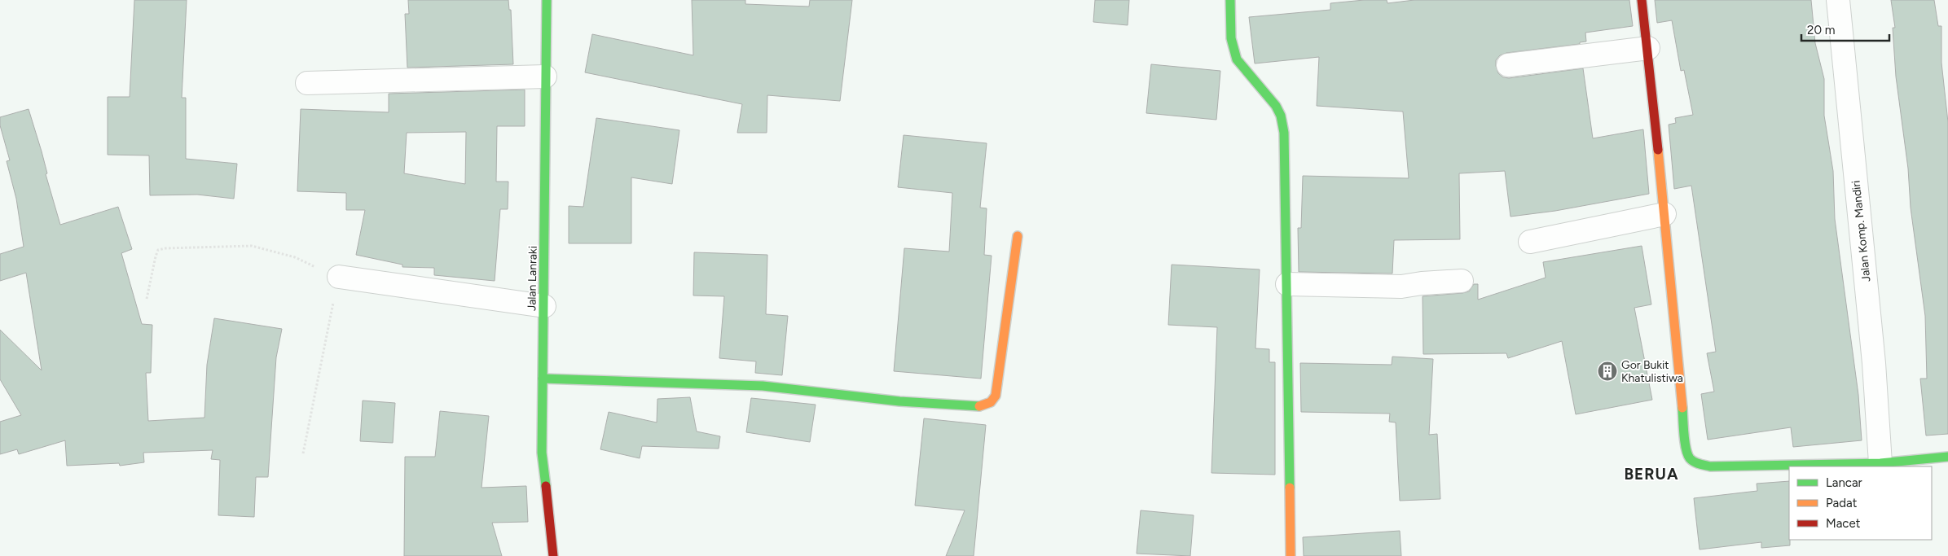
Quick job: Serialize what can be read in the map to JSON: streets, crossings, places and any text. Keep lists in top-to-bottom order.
{
  "streets": {
    "street": ["Jalan Komp. Mandiri", "Jalan Lanraki"]
  },
  "districts": ["BERUA"],
  "places": {
    "building": ["Gor Bukit Khatulistiwa"]
  },
  "legend": ["Lancar", "Padat", "Macet"],
  "scale_bar": "20 m"
}
